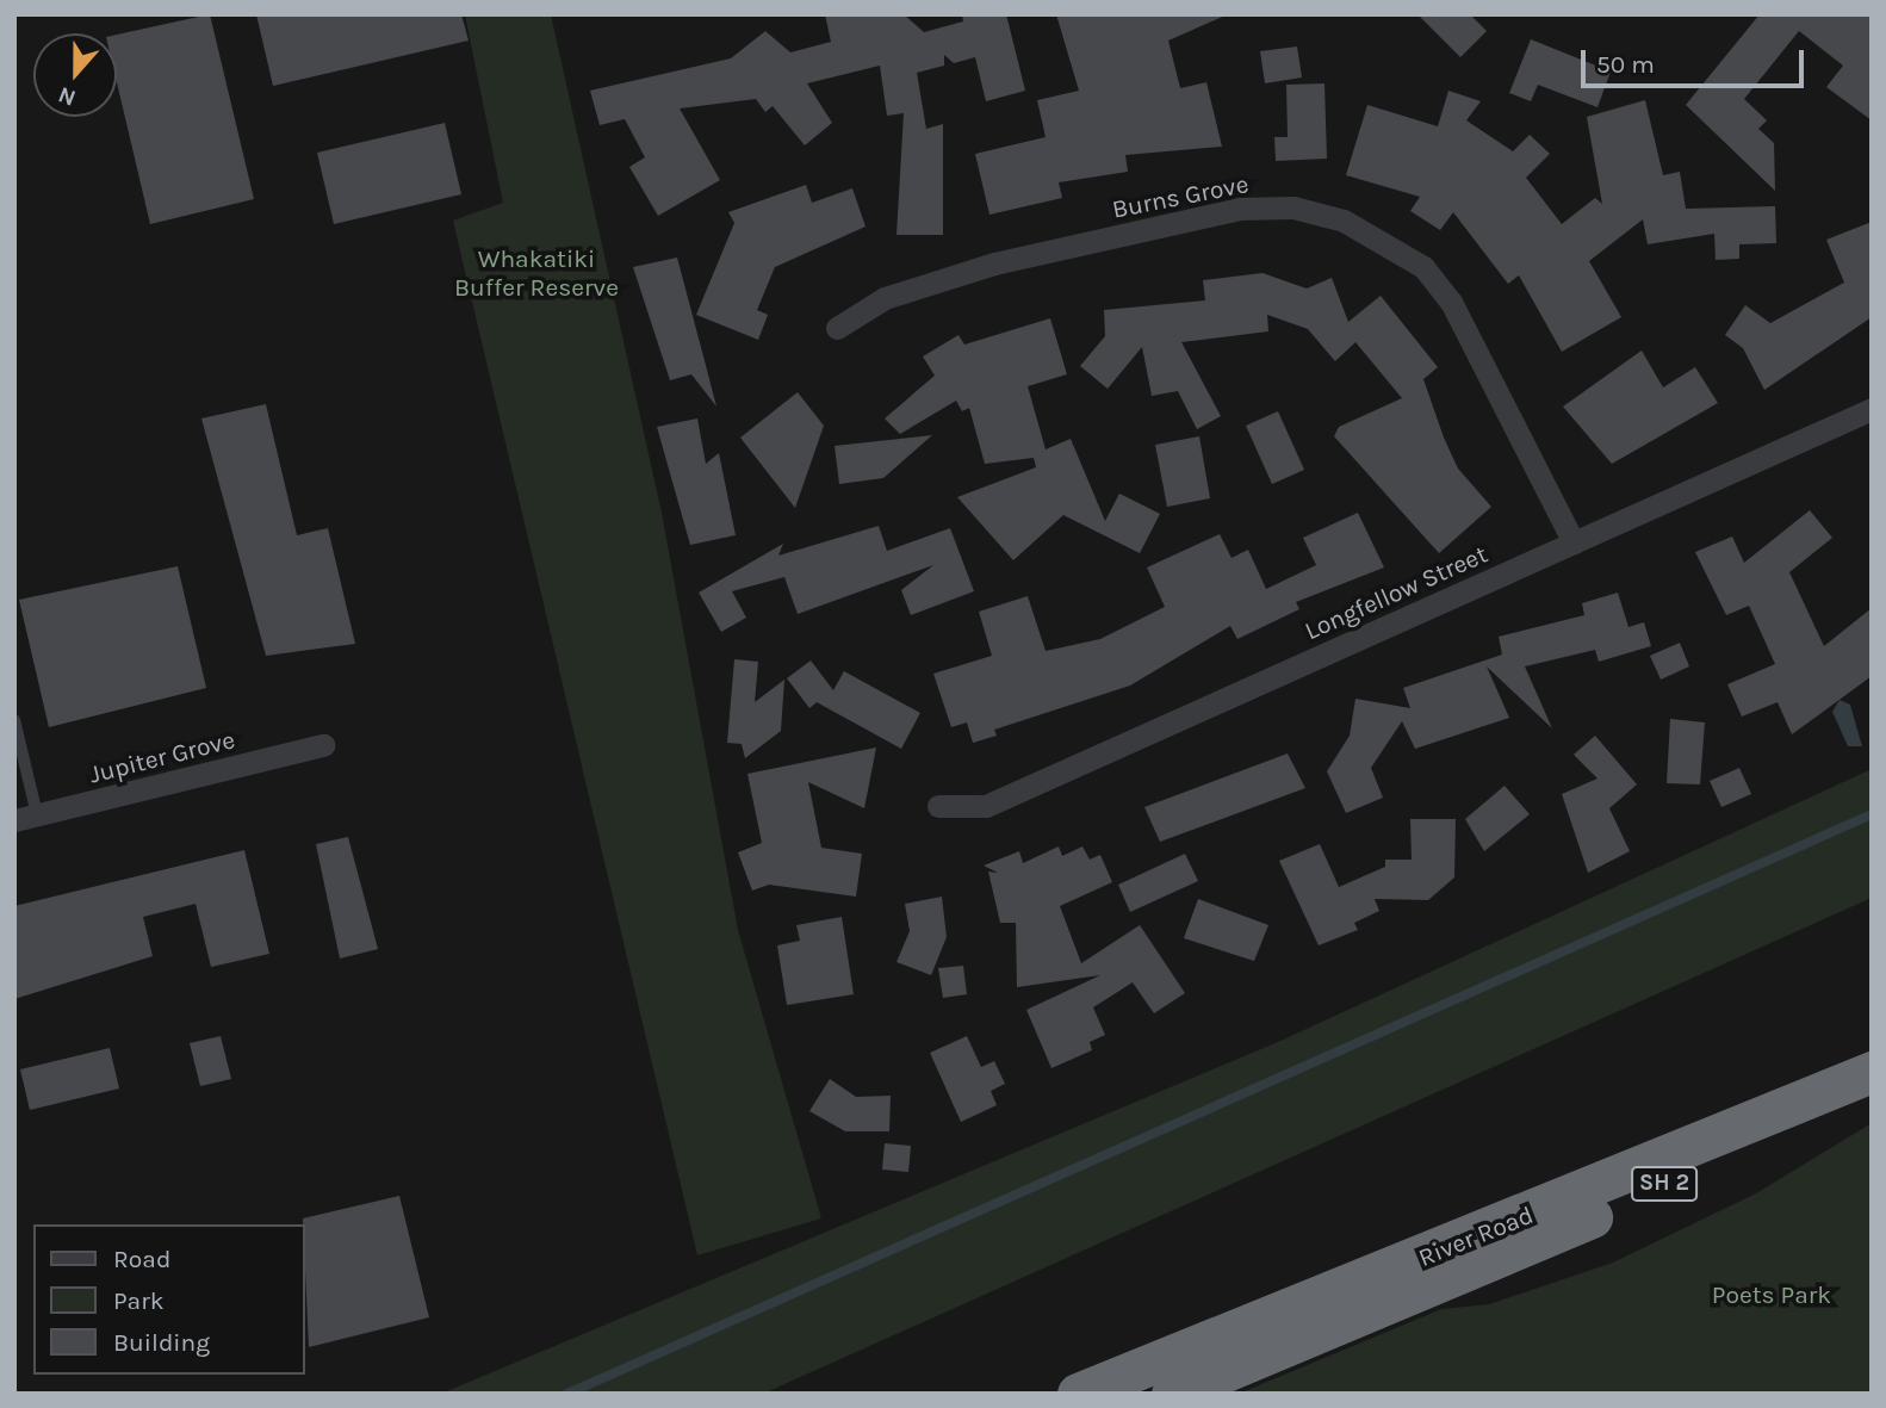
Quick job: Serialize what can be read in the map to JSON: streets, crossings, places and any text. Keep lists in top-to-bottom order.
{
  "streets": {
    "highway": ["SH 2", "River Road"],
    "street": ["Burns Grove", "Longfellow Street", "Jupiter Grove"]
  },
  "crossings": [
    ["Burns Grove", "Longfellow Street"]
  ],
  "parks": ["Whakatiki Buffer Reserve", "Poets Park"],
  "legend": ["Road", "Park", "Building"],
  "scale_bar": "50 m",
  "north": "bottom"
}
